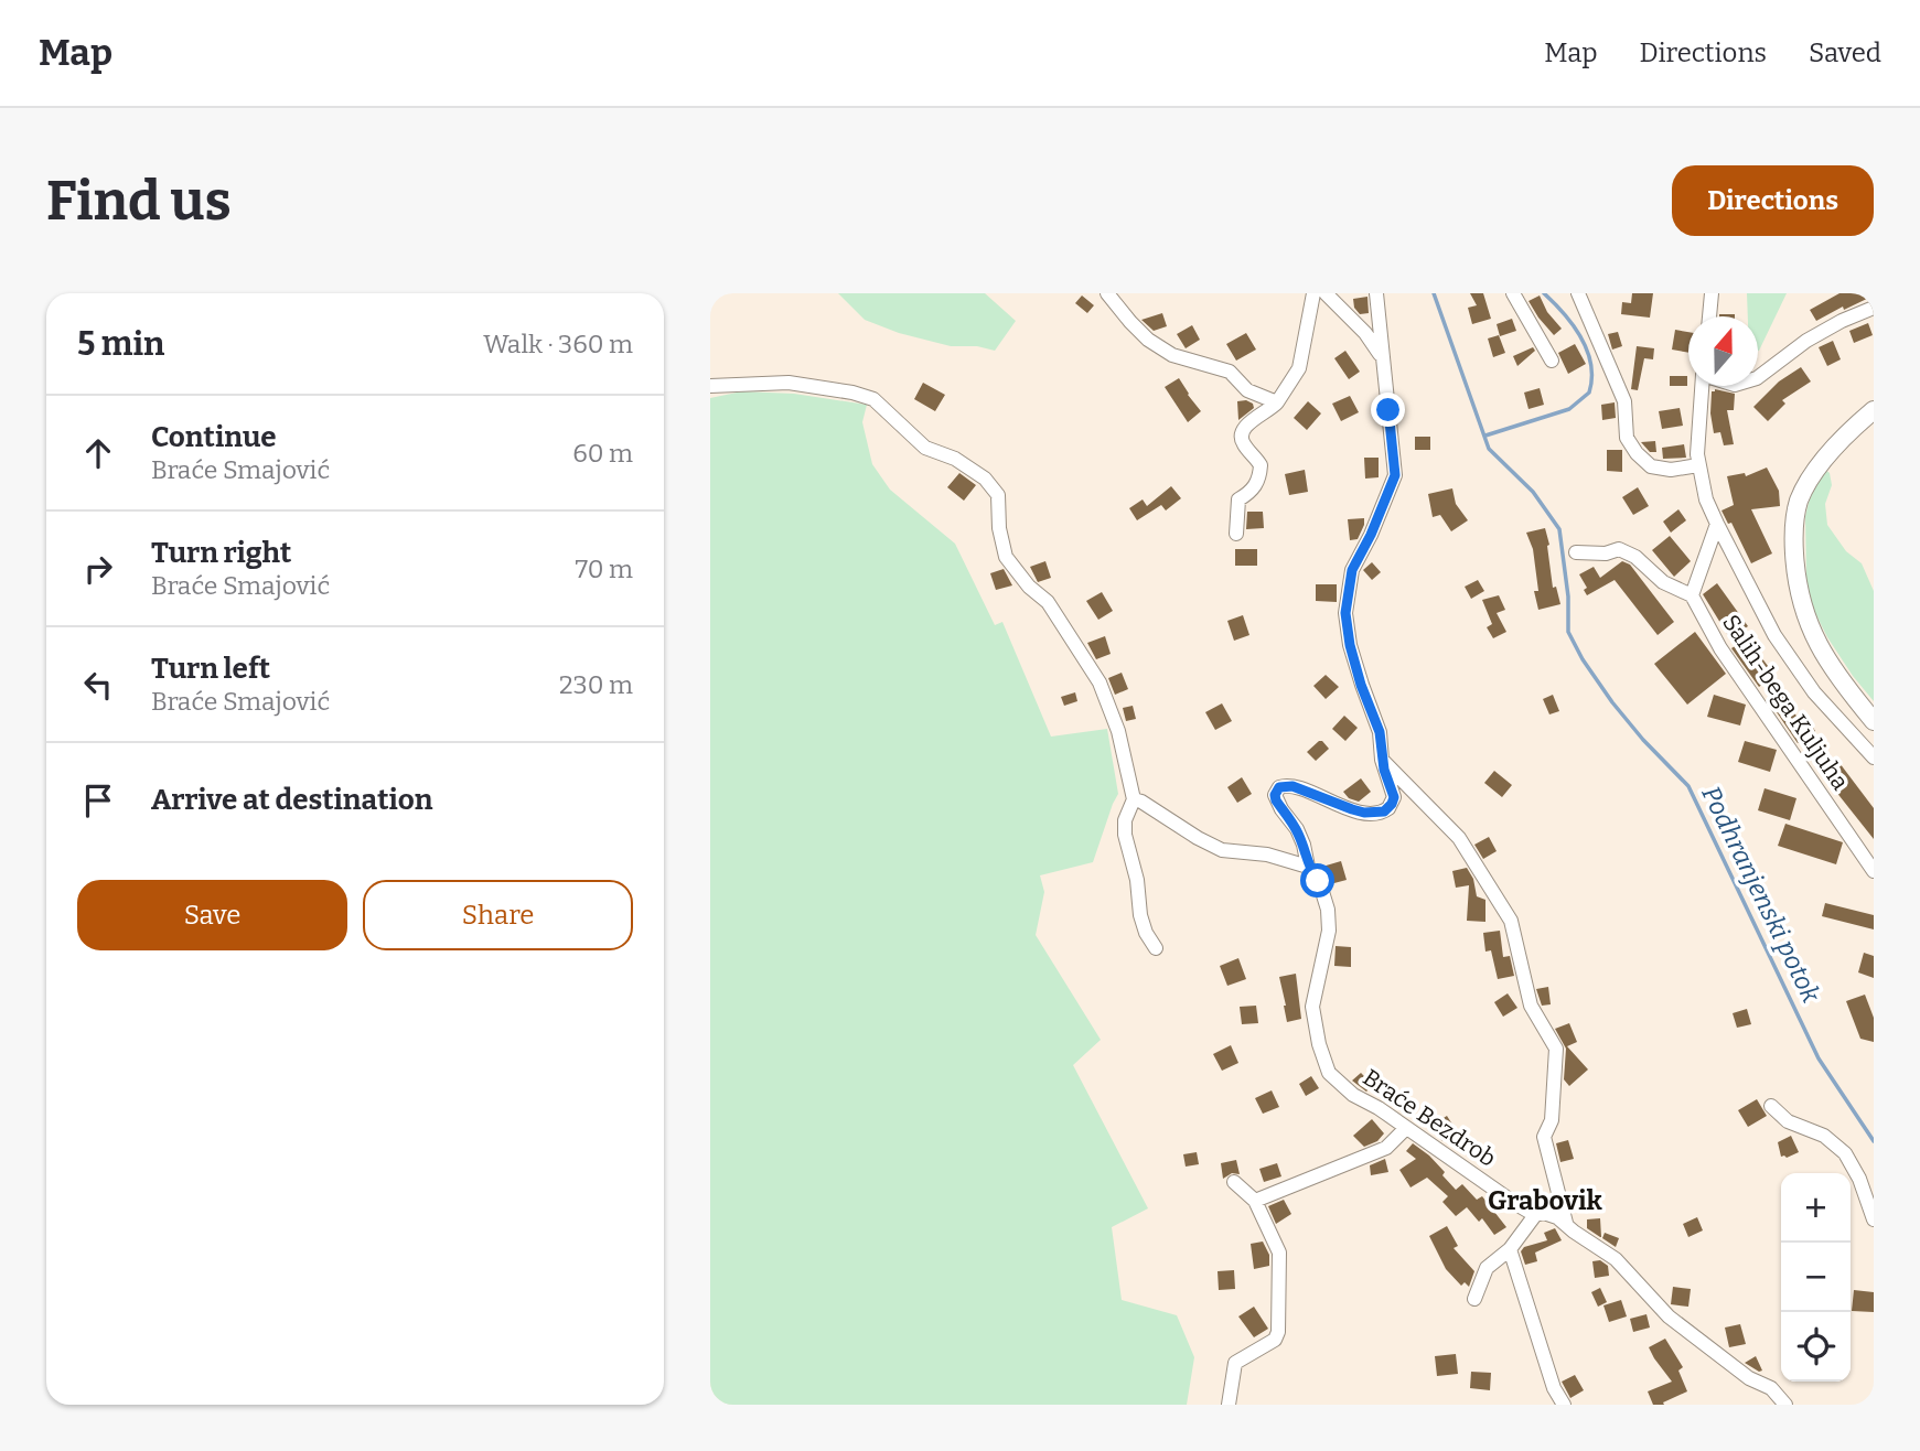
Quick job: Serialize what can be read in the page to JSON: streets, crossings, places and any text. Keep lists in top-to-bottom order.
{
  "streets": {
    "street": ["Salih-bega Kuljuha", "Braće Bezdrob"]
  },
  "districts": ["Grabovik"],
  "water": ["Podhranjenski potok"],
  "north": "top",
  "page": {
    "header": "Map",
    "nav": ["Map", "Directions", "Saved"],
    "buttons": [
      "Directions",
      ["Save", "Share"]
    ],
    "title": "Find us",
    "heading": ["5 min", "Walk · 360 m"],
    "list": [
      ["Continue", "Braće Smajović", "60 m"],
      ["Turn right", "Braće Smajović", "70 m"],
      ["Turn left", "Braće Smajović", "230 m"],
      "Arrive at destination"
    ],
    "map_buttons": ["+", "−"]
  }
}
